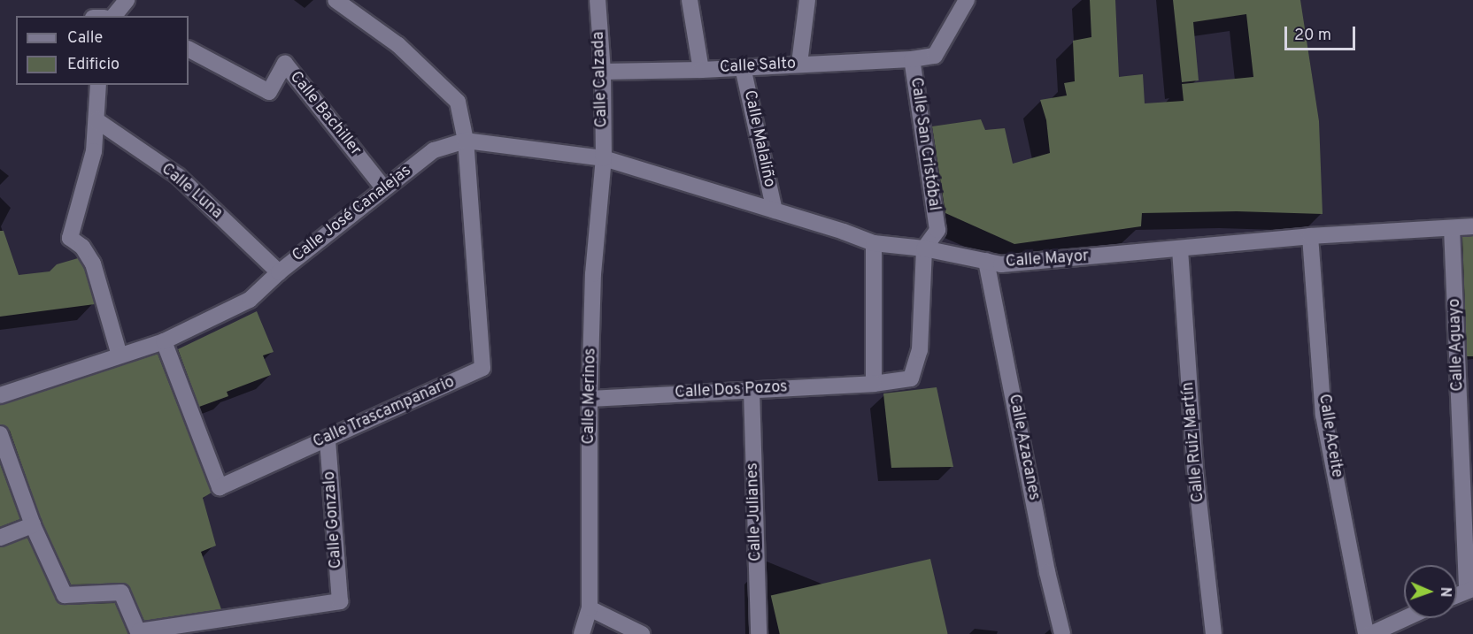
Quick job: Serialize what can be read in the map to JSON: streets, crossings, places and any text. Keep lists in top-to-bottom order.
{
  "streets": {
    "street": [
      "Calle Salto",
      "Calle Calzada",
      "Calle Bachiller",
      "Calle Malaliño",
      "Calle San Cristóbal",
      "Calle Luna",
      "Calle José Canalejas",
      "Calle Mayor",
      "Calle Aguayo",
      "Calle Dos Pozos",
      "Calle Merinos",
      "Calle Trascampanario",
      "Calle Aceite",
      "Calle Ruiz Martín",
      "Calle Azacanes",
      "Calle Julianes",
      "Calle Gonzalo"
    ]
  },
  "crossings": [
    ["Calle Salto", "Calle Calzada"],
    ["Calle Salto", "Calle Malaliño"],
    ["Calle Salto", "Calle San Cristóbal"],
    ["Calle Calzada", "Calle José Canalejas"],
    ["Calle Calzada", "Calle Mayor"],
    ["Calle Calzada", "Calle Merinos"],
    ["Calle Bachiller", "Calle José Canalejas"],
    ["Calle Malaliño", "Calle Mayor"],
    ["Calle San Cristóbal", "Calle Mayor"],
    ["Calle San Cristóbal", "Calle Dos Pozos"],
    ["Calle Luna", "Calle José Canalejas"],
    ["Calle José Canalejas", "Calle Mayor"],
    ["Calle José Canalejas", "Calle Merinos"],
    ["Calle José Canalejas", "Calle Trascampanario"],
    ["Calle Mayor", "Calle Aguayo"],
    ["Calle Mayor", "Calle Dos Pozos"],
    ["Calle Mayor", "Calle Merinos"],
    ["Calle Mayor", "Calle Aceite"],
    ["Calle Mayor", "Calle Ruiz Martín"],
    ["Calle Mayor", "Calle Azacanes"],
    ["Calle Dos Pozos", "Calle Merinos"],
    ["Calle Dos Pozos", "Calle Julianes"],
    ["Calle Trascampanario", "Calle Gonzalo"]
  ],
  "legend": ["Calle", "Edificio"],
  "scale_bar": "20 m",
  "north": "right"
}
